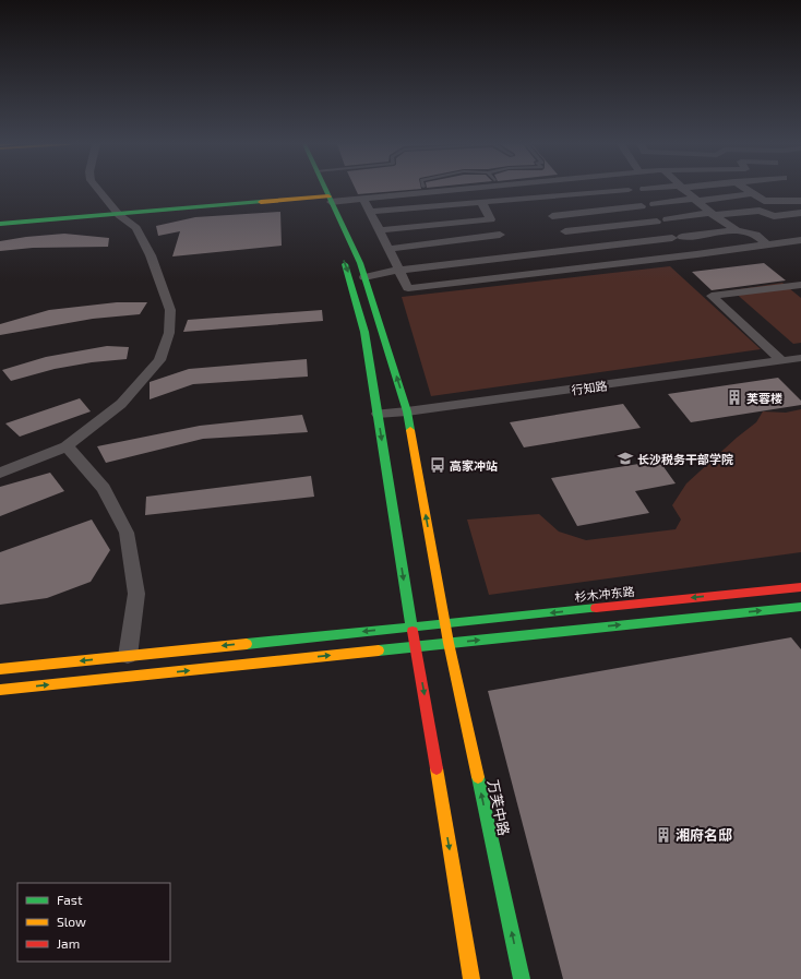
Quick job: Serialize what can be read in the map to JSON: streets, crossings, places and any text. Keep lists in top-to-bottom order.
{
  "streets": {
    "main road": ["杉木冲东路", "万芙中路"],
    "street": ["行知路"]
  },
  "crossings": [
    ["行知路", "万芙中路"],
    ["杉木冲东路", "万芙中路"]
  ],
  "places": {
    "building": ["芙蓉楼", "湘府名邸"],
    "school or university": ["长沙税务干部学院"],
    "bus stop": ["高家冲站"]
  },
  "legend": ["Fast", "Slow", "Jam"]
}
